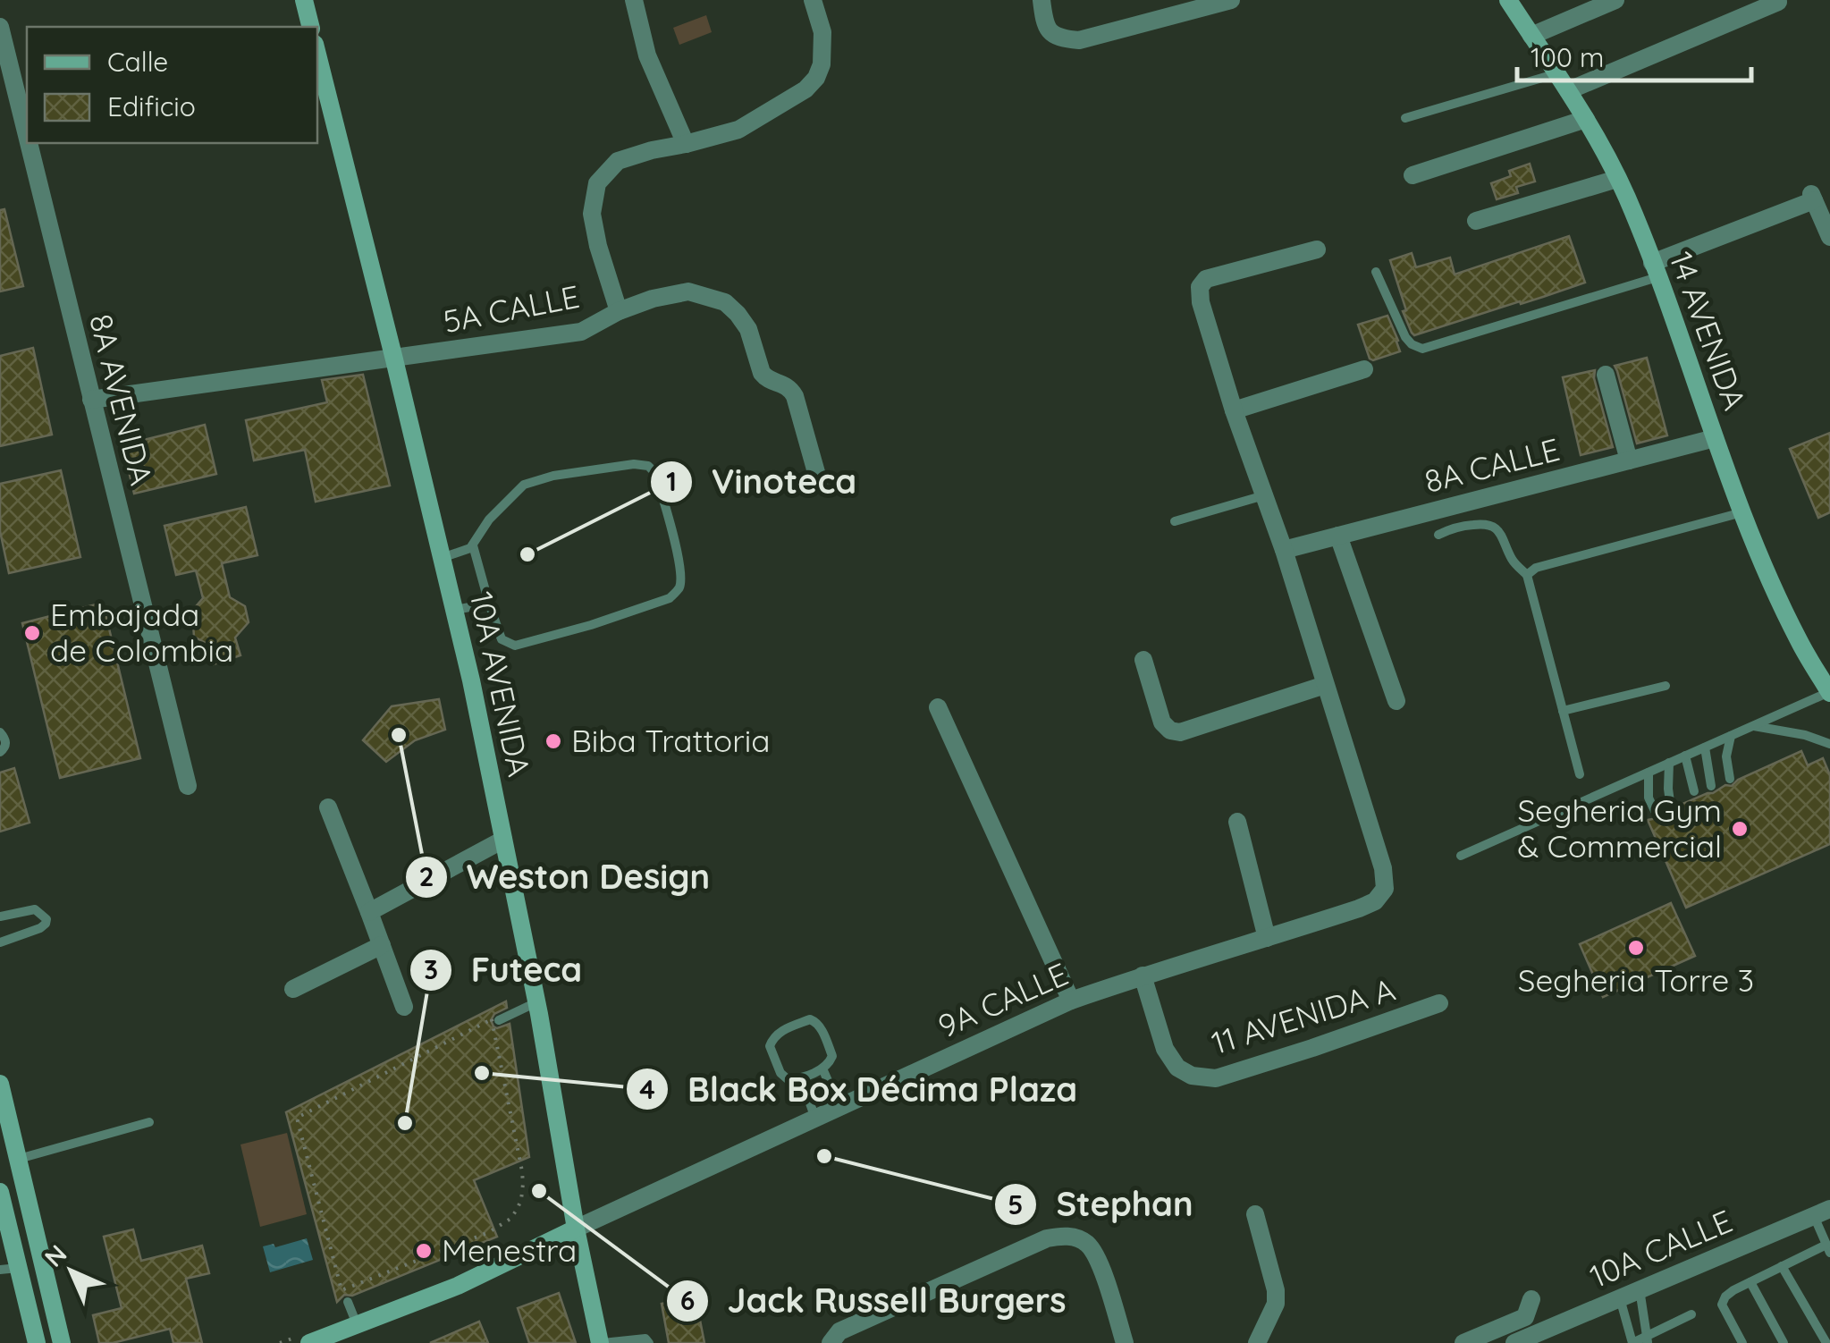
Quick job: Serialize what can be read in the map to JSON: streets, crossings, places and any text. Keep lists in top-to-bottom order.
{
  "streets": {
    "street": [
      "5A CALLE",
      "14 AVENIDA",
      "8A AVENIDA",
      "8A CALLE",
      "10A AVENIDA",
      "9A CALLE",
      "11 AVENIDA A",
      "10A CALLE"
    ]
  },
  "crossings": [
    ["5A CALLE", "8A AVENIDA"],
    ["5A CALLE", "10A AVENIDA"],
    ["14 AVENIDA", "8A CALLE"],
    ["10A AVENIDA", "9A CALLE"],
    ["9A CALLE", "11 AVENIDA A"]
  ],
  "places": [
    "Vinoteca",
    "Embajada de Colombia",
    "Weston Design",
    "Biba Trattoria",
    "Segheria Gym & Commercial",
    "Segheria Torre 3",
    "Black Box Décima Plaza",
    "Futeca",
    "Stephan",
    "Jack Russell Burgers",
    "Menestra"
  ],
  "legend": ["Calle", "Edificio"],
  "scale_bar": "100 m",
  "north": "top left"
}
